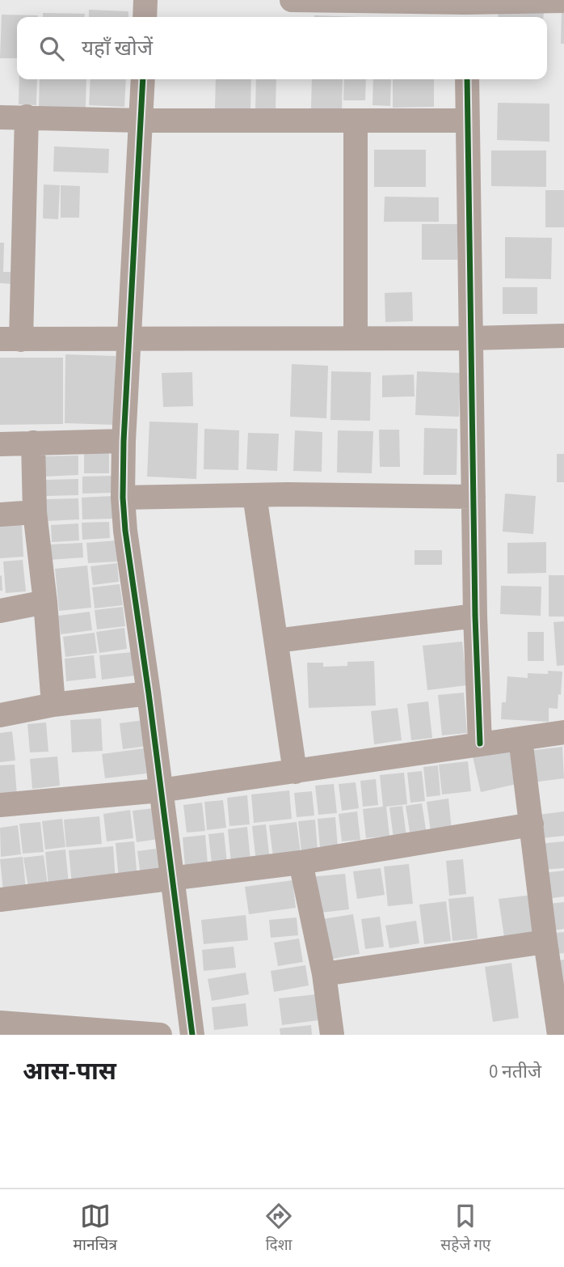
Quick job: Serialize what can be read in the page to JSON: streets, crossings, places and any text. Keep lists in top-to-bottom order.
{
  "page": {
    "search": "यहाँ खोजें",
    "heading": ["आस-पास", "0 नतीजे"],
    "nav": ["मानचित्र", "दिशा", "सहेजे गए"]
  }
}
